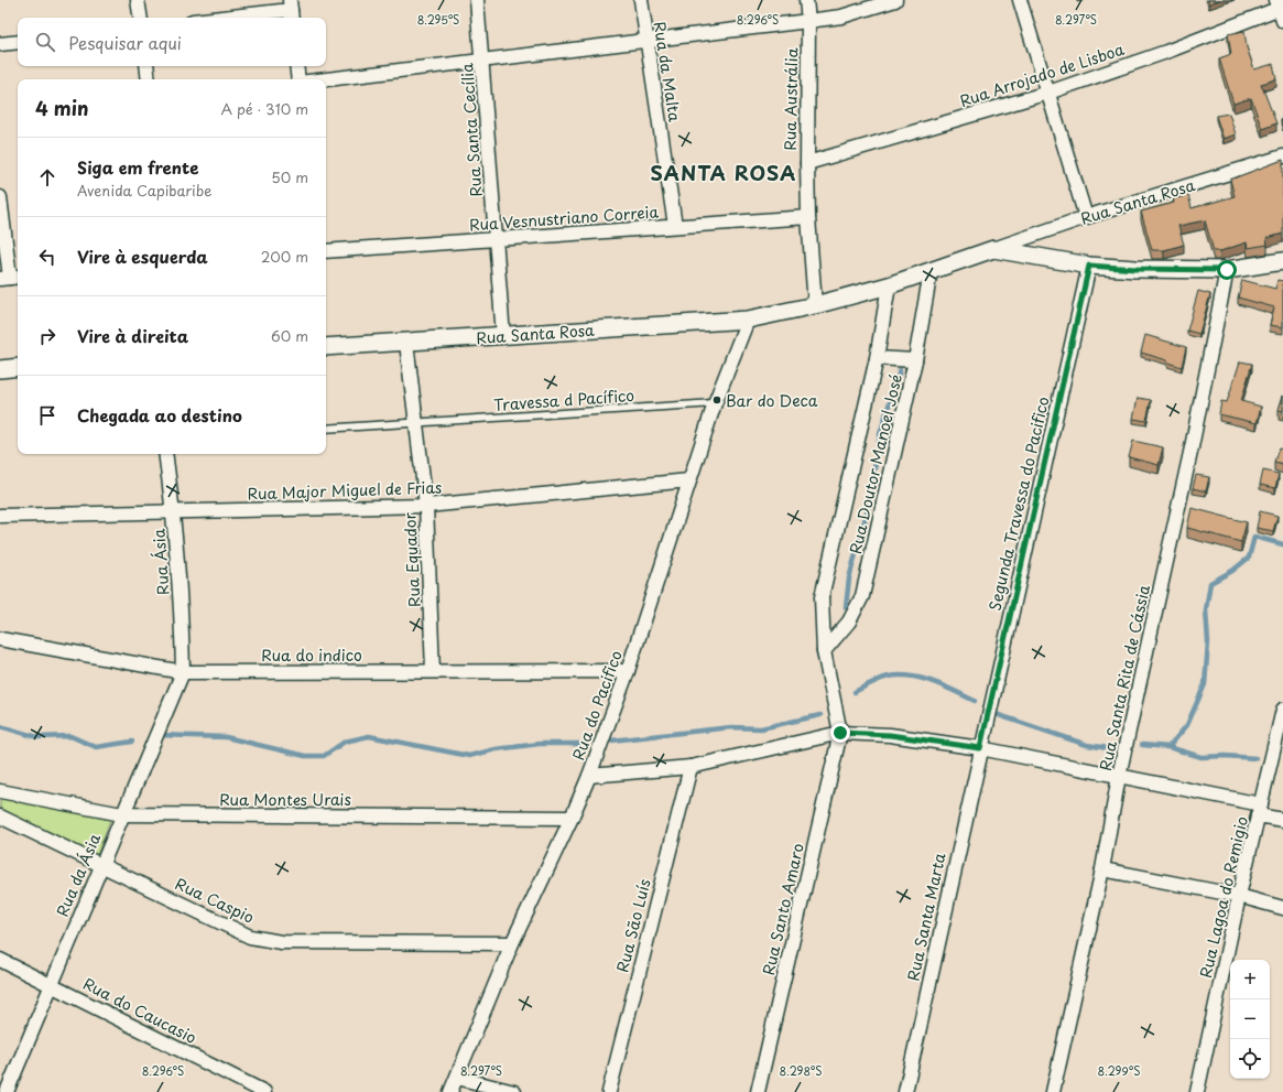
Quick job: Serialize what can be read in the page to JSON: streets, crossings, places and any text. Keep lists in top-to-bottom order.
{
  "streets": {
    "street": [
      "Rua da Malta",
      "Rua Arrojado de Lisboa",
      "Rua Austrália",
      "Rua Santa Cecília",
      "Rua Santa Rosa",
      "Rua Vesnustriano Correia",
      "Rua Doutor Manoel José",
      "Rua Major Miguel de Frias",
      "Segunda Travessa do Pacifico",
      "Rua Equador",
      "Rua Ásia",
      "Rua do indico",
      "Rua Santa Rita de Cássia",
      "Rua do Pacifico",
      "Rua Montes Urais",
      "Rua da Ásia",
      "Rua Lagoa do Remigio",
      "Rua Caspio",
      "Rua Santo Amaro",
      "Rua Santa Marta",
      "Rua São Luís",
      "Rua do Caucasio"
    ],
    "lane": ["Travessa d Pacífico"]
  },
  "crossings": [
    ["Rua da Malta", "Rua Vesnustriano Correia"],
    ["Rua Arrojado de Lisboa", "Rua Austrália"],
    ["Rua Austrália", "Rua Santa Rosa"],
    ["Rua Austrália", "Rua Vesnustriano Correia"],
    ["Rua Santa Cecília", "Rua Santa Rosa"],
    ["Rua Santa Cecília", "Rua Vesnustriano Correia"],
    ["Rua Santa Rosa", "Rua Doutor Manoel José"],
    ["Rua Santa Rosa", "Rua Equador"],
    ["Rua Santa Rosa", "Rua do Pacifico"],
    ["Travessa d Pacífico", "Rua Equador"],
    ["Travessa d Pacífico", "Rua do Pacifico"],
    ["Rua Doutor Manoel José", "Rua Santo Amaro"],
    ["Rua Major Miguel de Frias", "Rua Equador"],
    ["Rua Major Miguel de Frias", "Rua Ásia"],
    ["Rua Major Miguel de Frias", "Rua do Pacifico"],
    ["Segunda Travessa do Pacifico", "Rua Santa Marta"],
    ["Rua Equador", "Rua do indico"],
    ["Rua Ásia", "Rua do indico"],
    ["Rua Ásia", "Rua da Ásia"],
    ["Rua do indico", "Rua do Pacifico"],
    ["Rua do indico", "Rua da Ásia"],
    ["Rua do Pacifico", "Rua Montes Urais"],
    ["Rua do Pacifico", "Rua Caspio"],
    ["Rua Montes Urais", "Rua da Ásia"],
    ["Rua da Ásia", "Rua Caspio"],
    ["Rua da Ásia", "Rua do Caucasio"]
  ],
  "districts": ["SANTA ROSA"],
  "places": ["Bar do Deca"],
  "page": {
    "search": "Pesquisar aqui",
    "heading": ["4 min", "A pé · 310 m"],
    "list": [
      ["Siga em frente", "Avenida Capibaribe", "50 m"],
      ["Vire à esquerda", "200 m"],
      ["Vire à direita", "60 m"],
      "Chegada ao destino"
    ],
    "map_buttons": ["+", "−"]
  },
  "coordinates": [
    "8.297°S",
    "8.295°S",
    "8.296°S",
    "8.298°S",
    "8.299°S"
  ]
}
